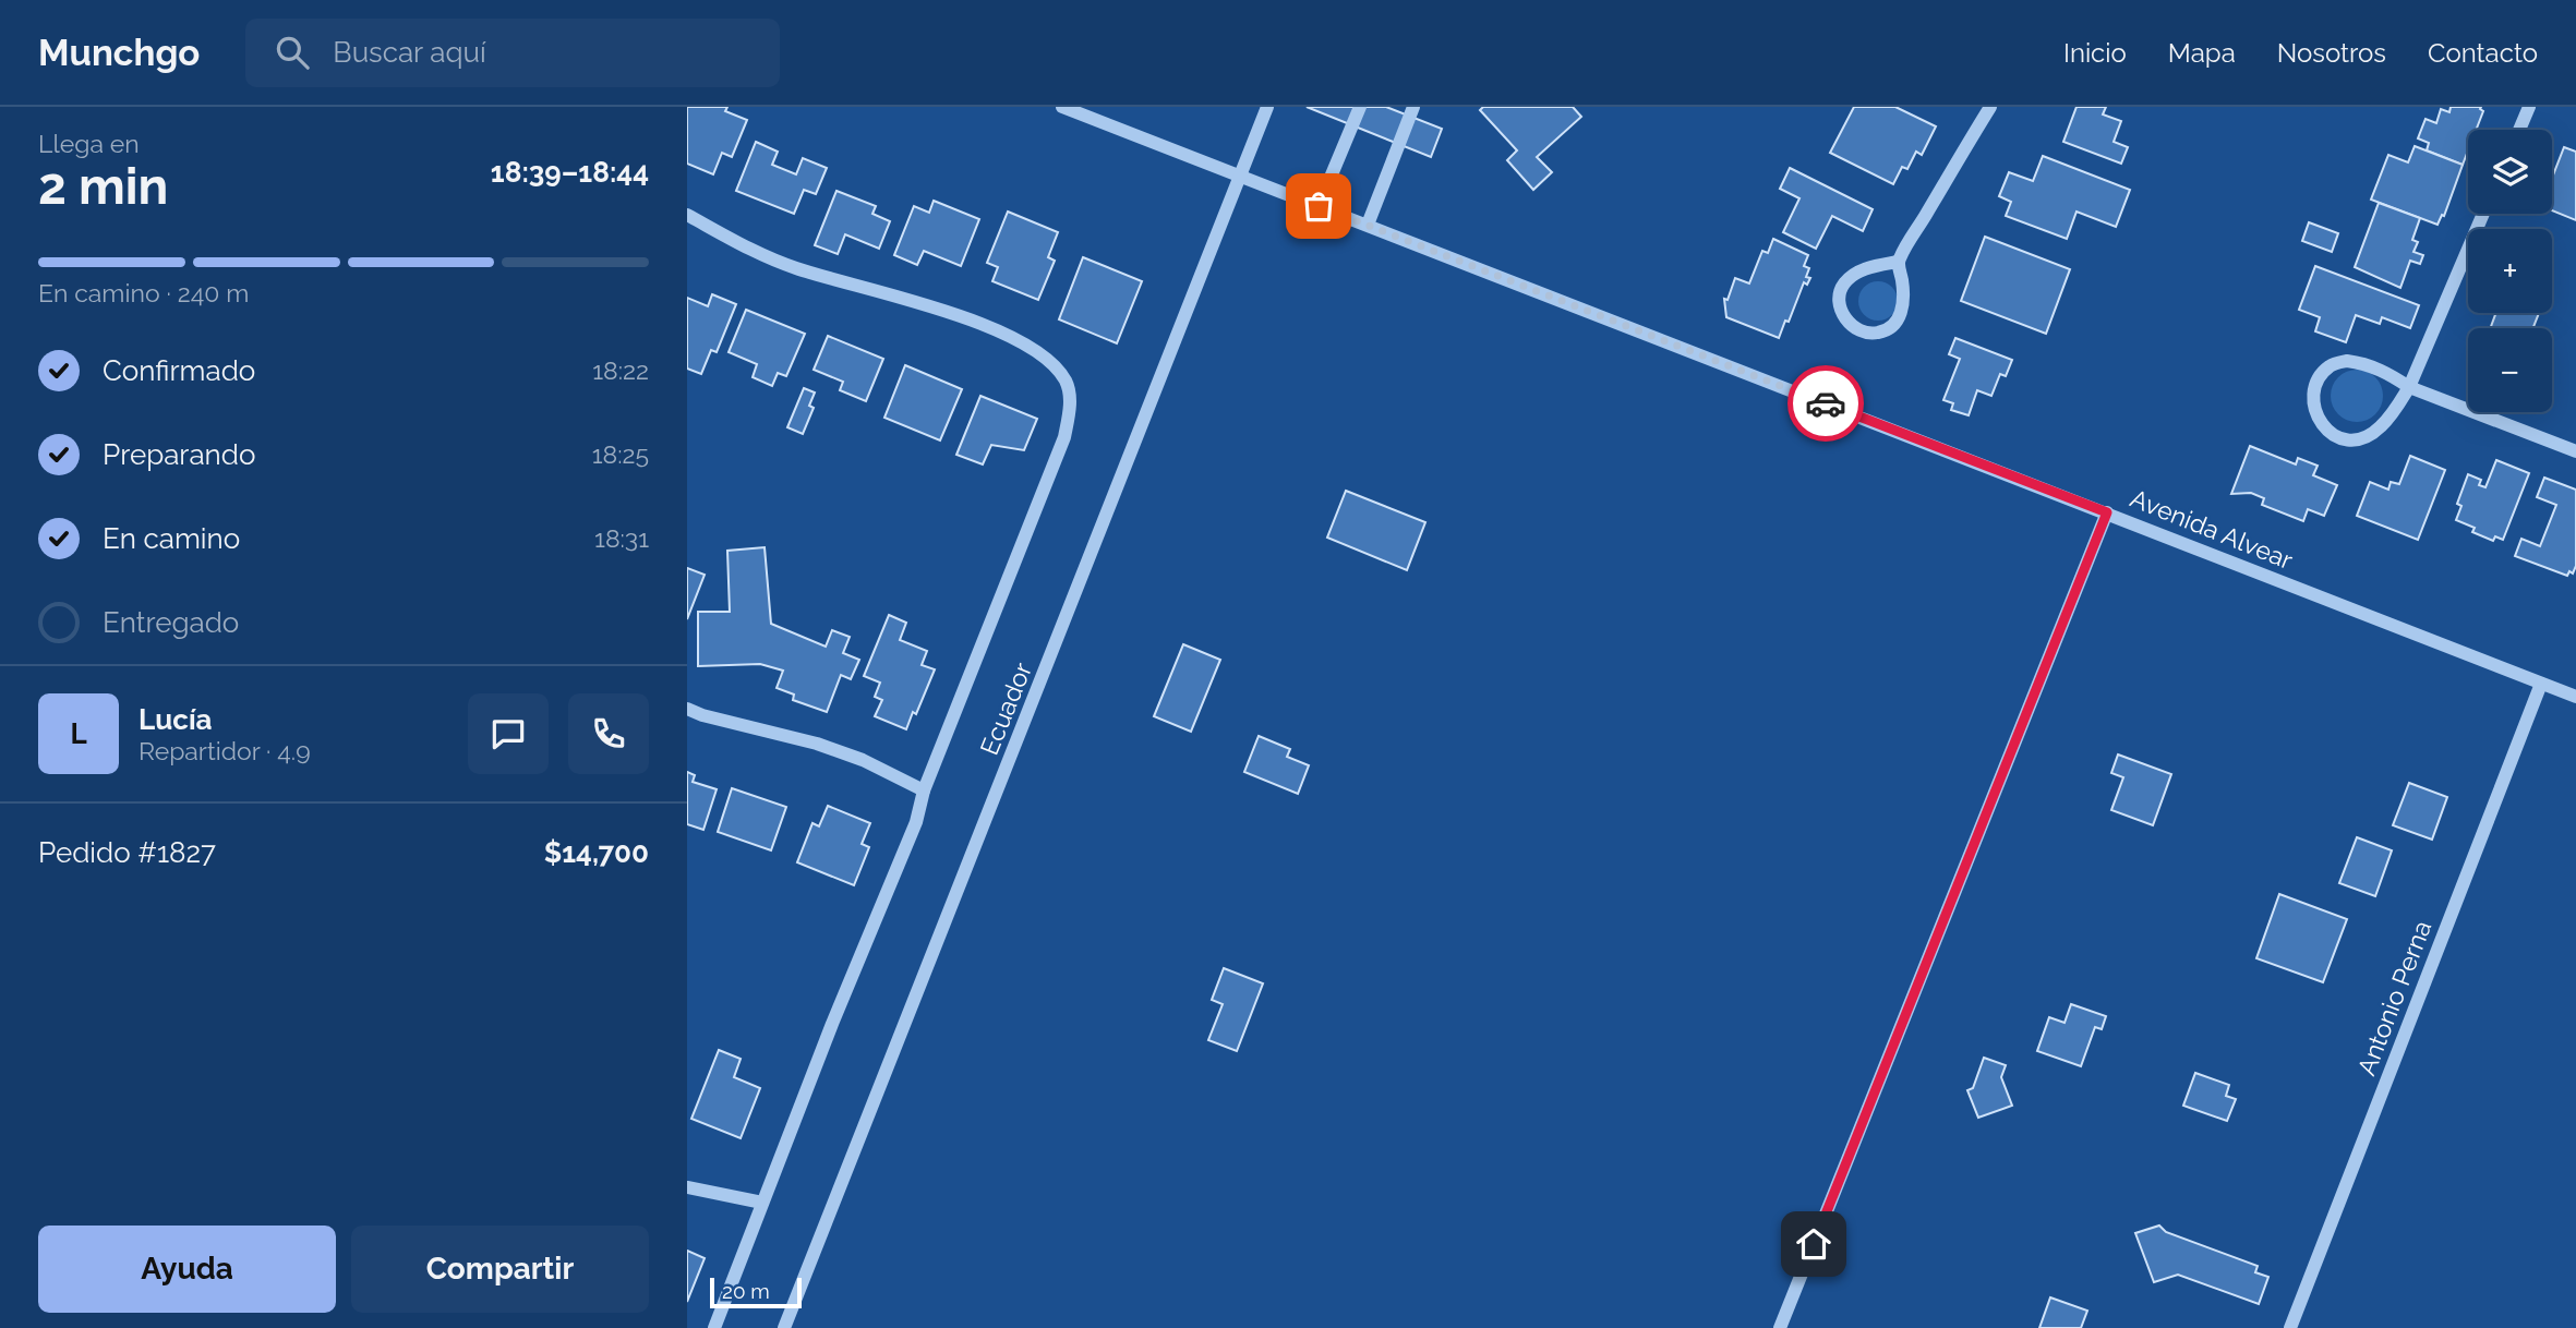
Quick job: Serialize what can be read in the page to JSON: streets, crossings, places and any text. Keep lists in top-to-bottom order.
{
  "streets": {
    "street": ["Avenida Alvear", "Ecuador", "Antonio Perna"]
  },
  "crossings": [
    ["Avenida Alvear", "Ecuador"],
    ["Avenida Alvear", "Antonio Perna"]
  ],
  "scale_bar": "20 m",
  "page": {
    "header": "Munchgo",
    "search": "Buscar aquí",
    "nav": [
      "Inicio",
      "Mapa",
      "Nosotros",
      "Contacto"
    ],
    "heading": ["2 min", "Llega en", "18:39–18:44"],
    "panel": [
      "Lucía",
      "Repartidor · 4.9",
      "Pedido #1827",
      "$14,700"
    ],
    "map_buttons": ["+", "−"],
    "bar": "En camino · 240 m",
    "list": [
      ["Confirmado", "18:22"],
      ["Preparando", "18:25"],
      ["En camino", "18:31"],
      "Entregado"
    ],
    "round": "L",
    "buttons": ["Ayuda", "Compartir"],
    "scale": "20 m"
  }
}
